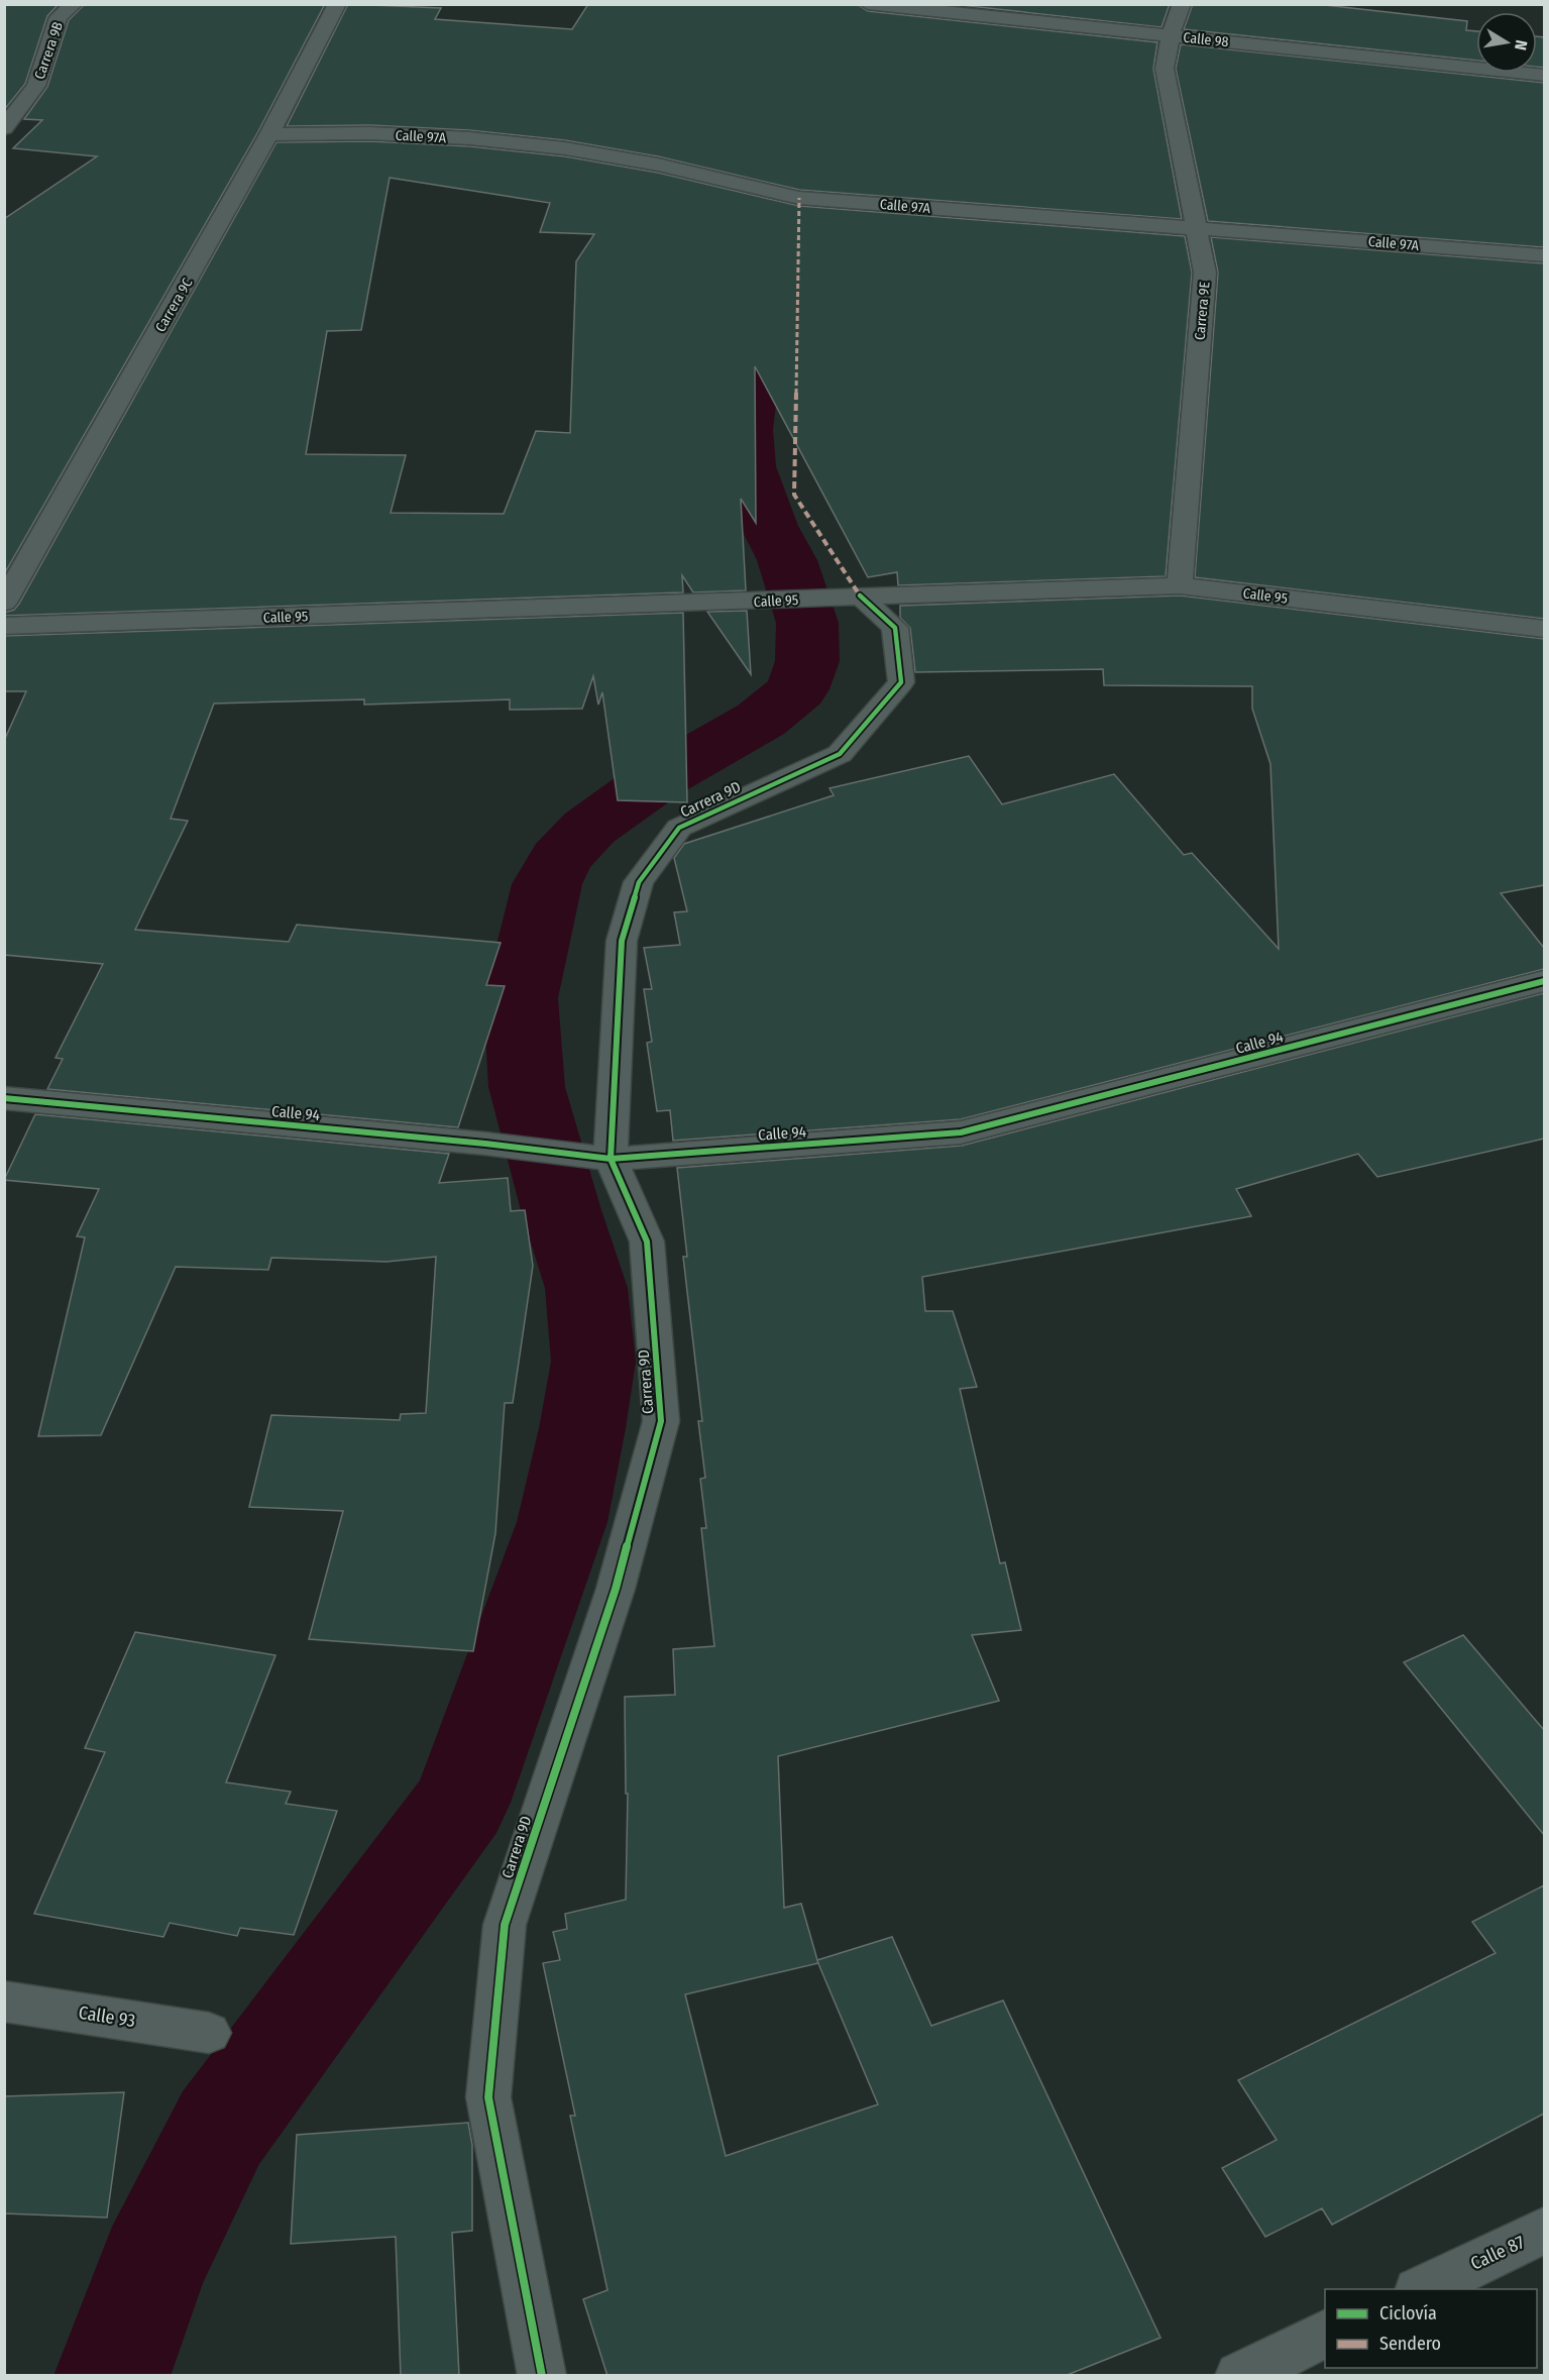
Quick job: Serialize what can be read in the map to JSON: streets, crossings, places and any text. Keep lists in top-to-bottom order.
{
  "streets": {
    "street": [
      "Calle 98",
      "Carrera 9B",
      "Calle 97A",
      "Carrera 9C",
      "Carrera 9E",
      "Calle 95",
      "Carrera 9D",
      "Calle 94",
      "Calle 93",
      "Calle 87"
    ]
  },
  "crossings": [
    ["Calle 98", "Carrera 9E"],
    ["Calle 97A", "Carrera 9C"],
    ["Calle 97A", "Carrera 9E"],
    ["Carrera 9E", "Calle 95"],
    ["Calle 95", "Carrera 9D"],
    ["Carrera 9D", "Calle 94"]
  ],
  "legend": ["Ciclovía", "Sendero"],
  "north": "right"
}
